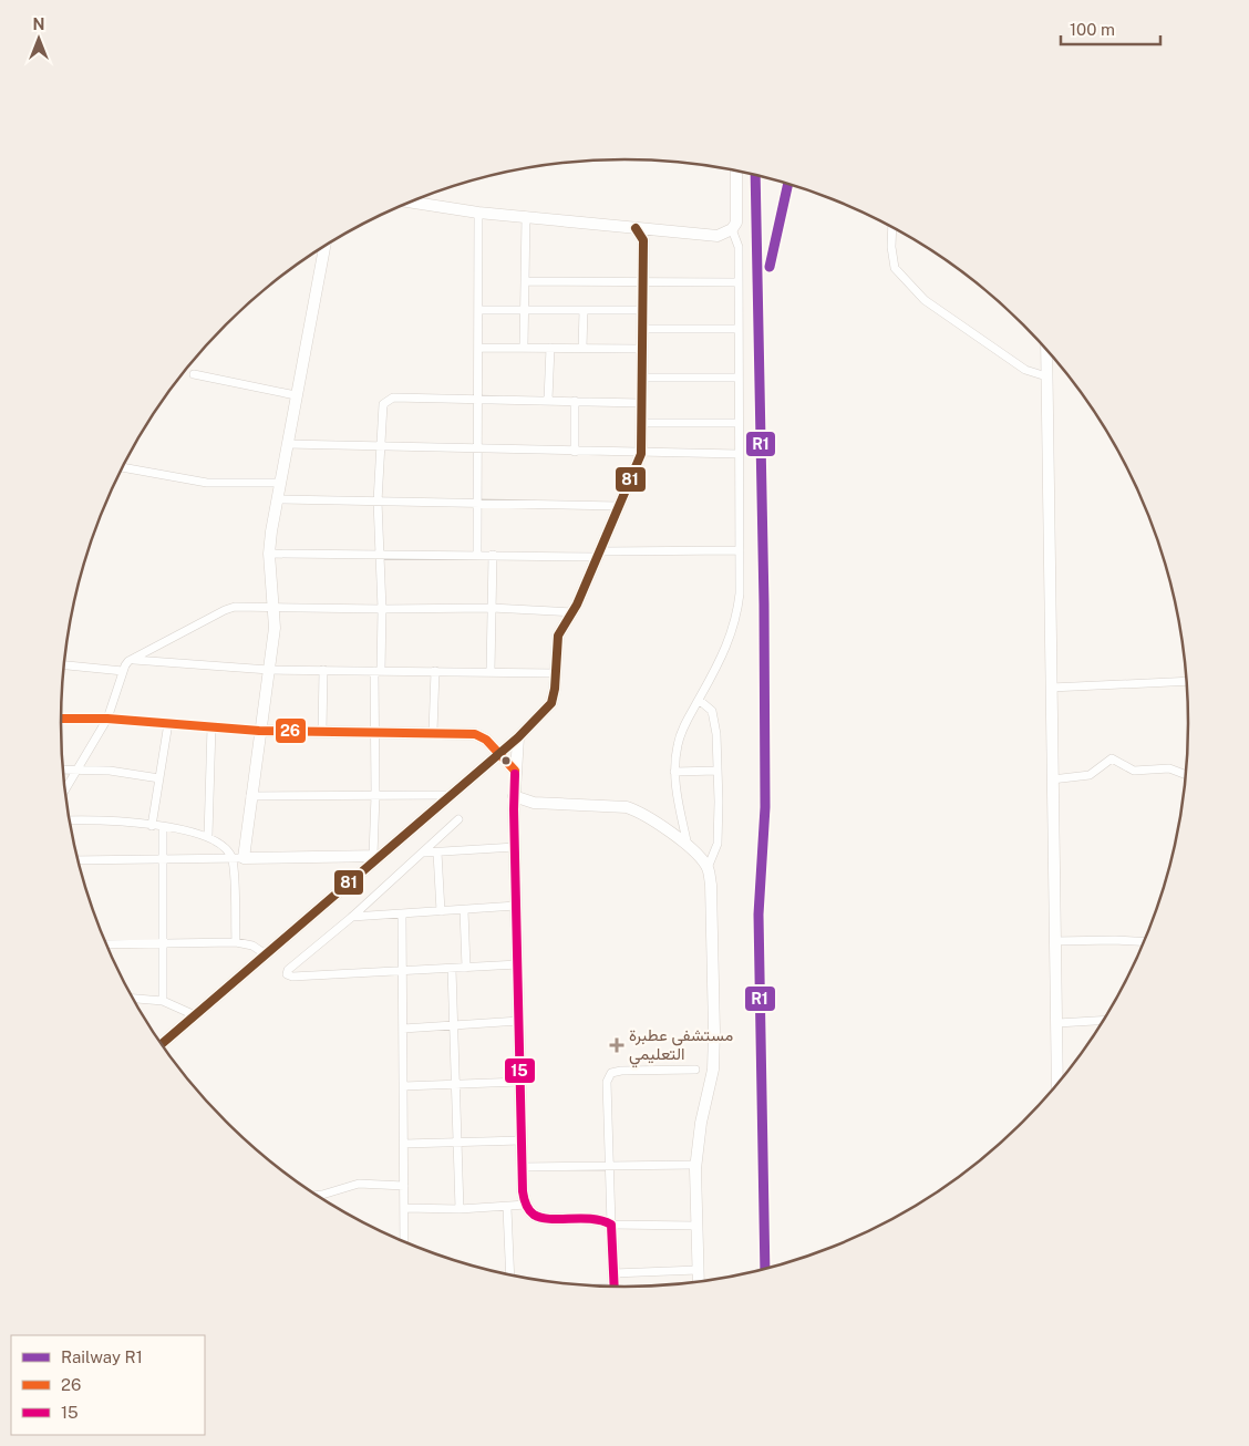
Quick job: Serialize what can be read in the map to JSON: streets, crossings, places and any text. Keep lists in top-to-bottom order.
{
  "places": {
    "health": ["مستشفى عطبرة التعليمي"]
  },
  "lines": [
    "rail line R1",
    "transit line 81",
    "transit line 26",
    "transit line 15"
  ],
  "legend": ["Railway R1", "26", "15"],
  "scale_bar": "100 m",
  "north": "top"
}
